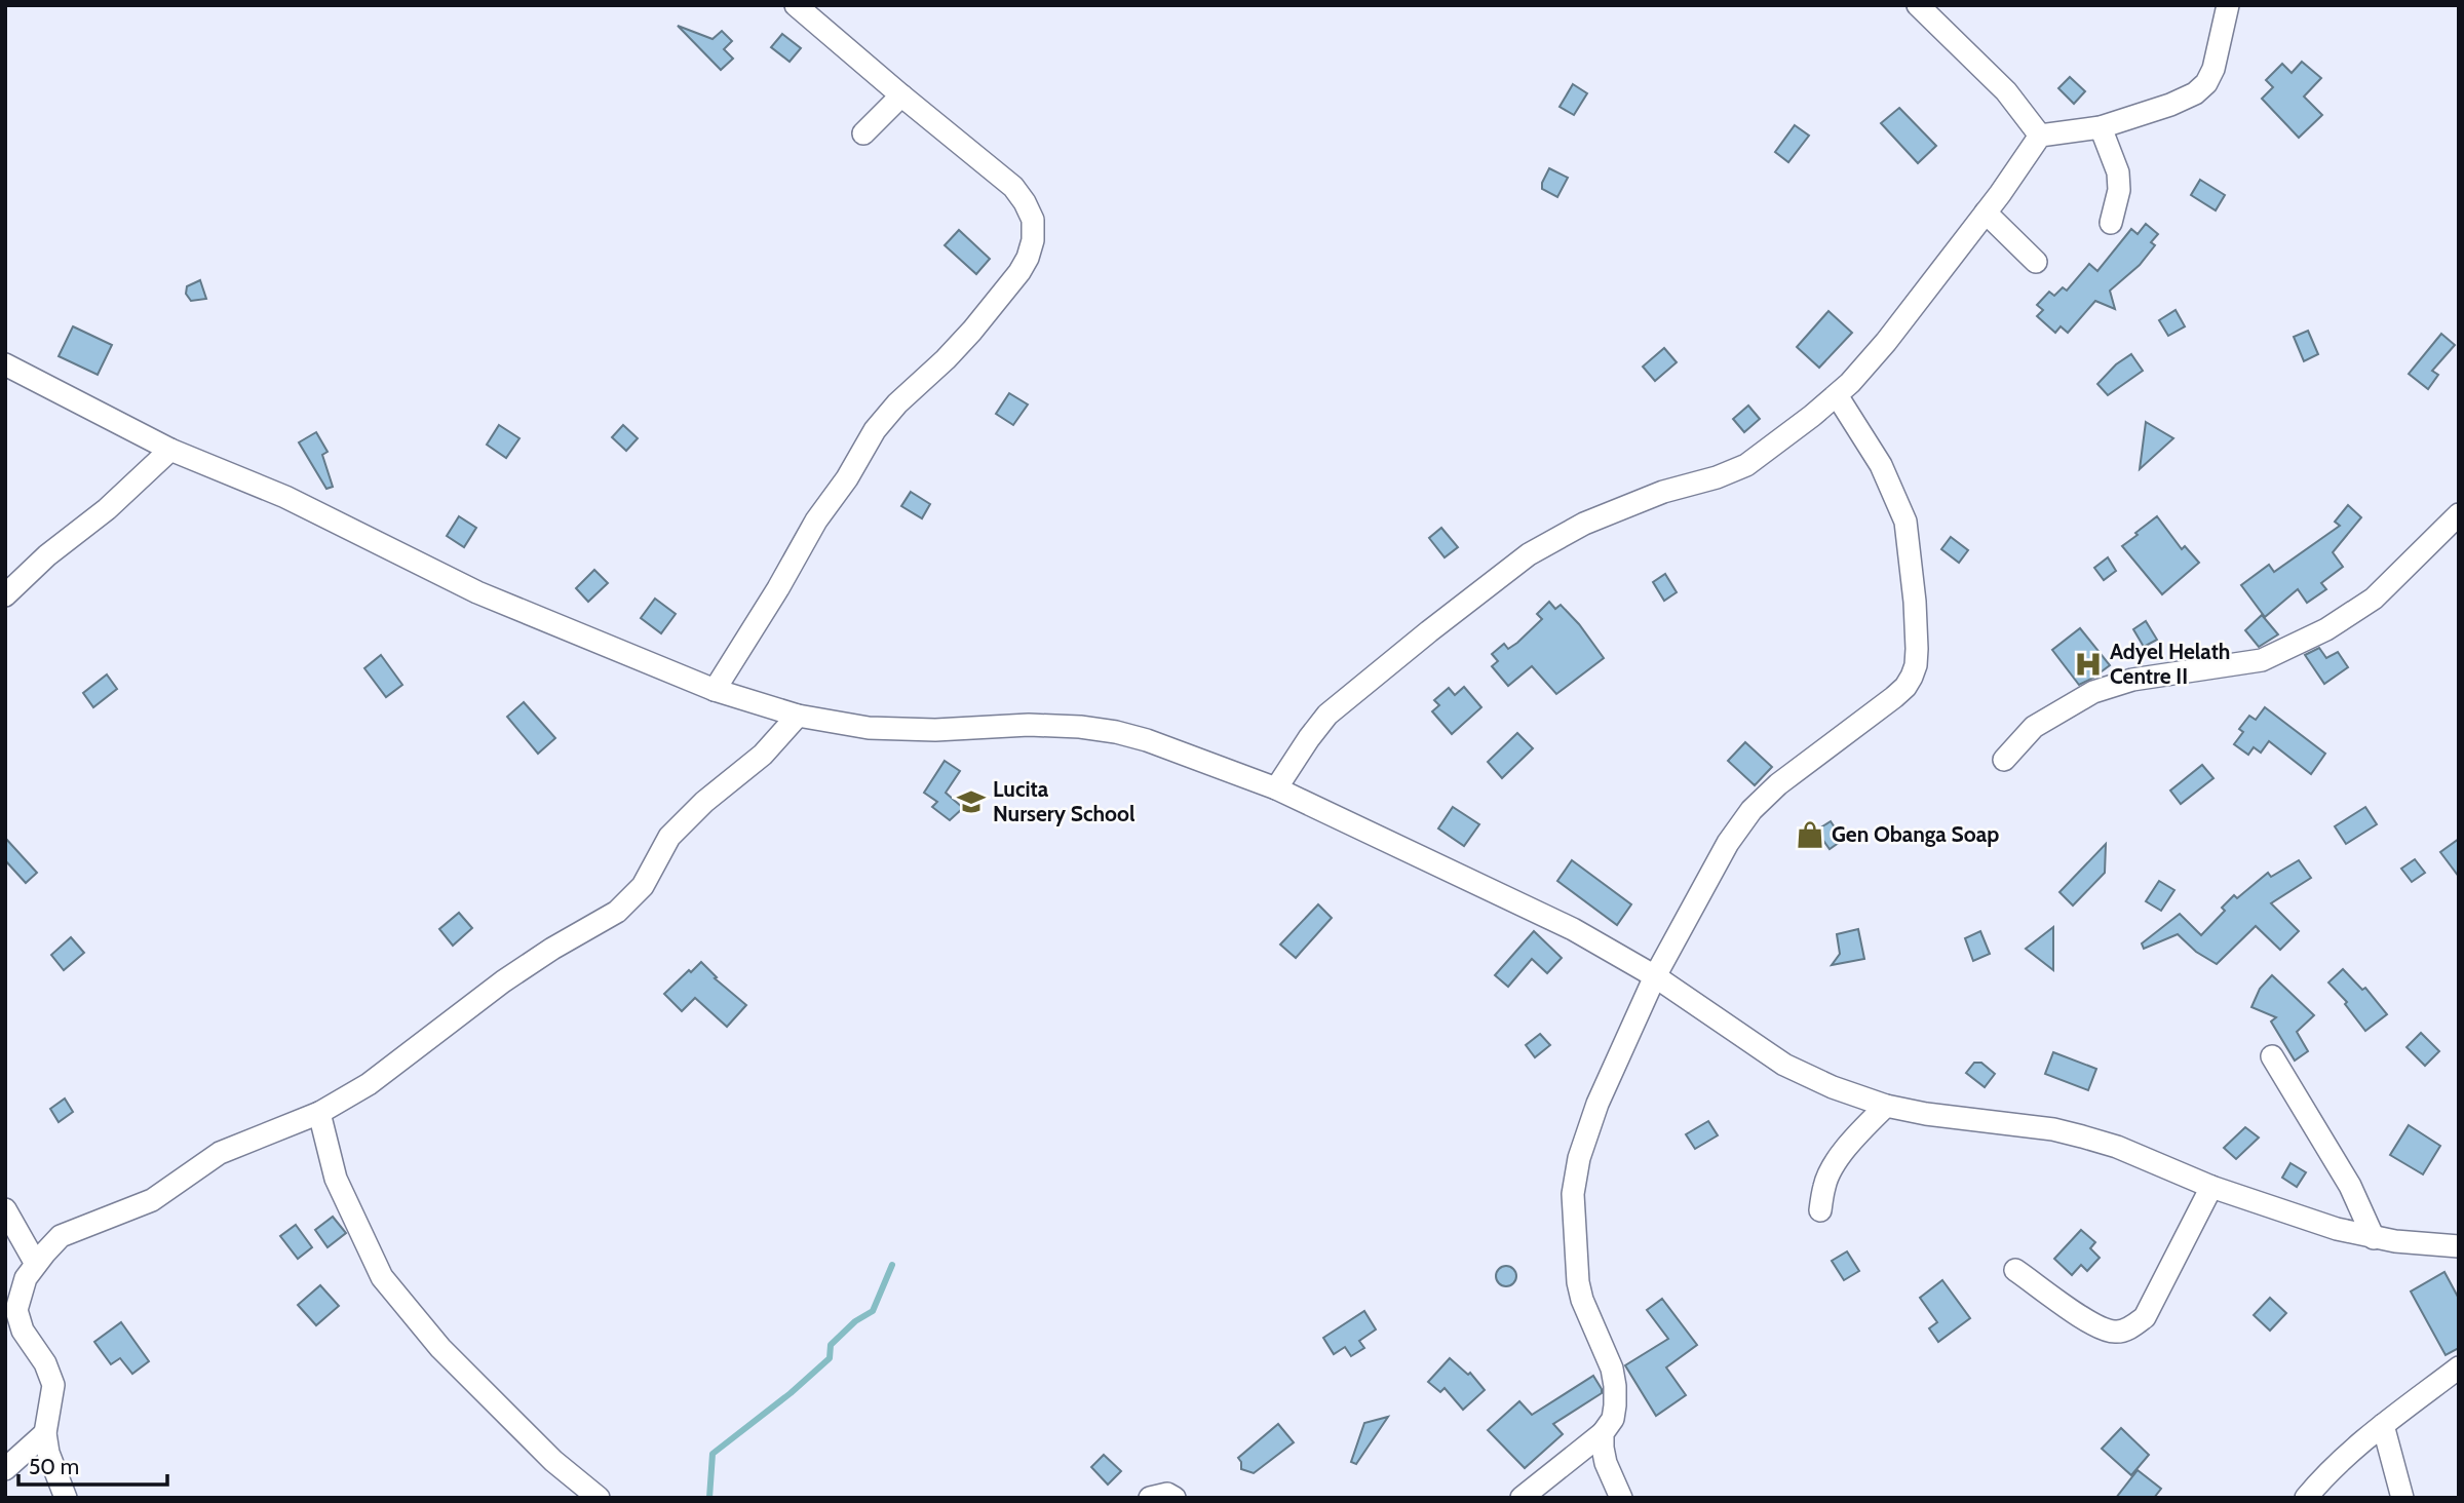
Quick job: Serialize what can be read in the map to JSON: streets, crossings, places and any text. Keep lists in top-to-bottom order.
{
  "places": {
    "hospital": ["Adyel Helath Centre II"],
    "school or university": ["Lucita Nursery School"],
    "shop": ["Gen Obanga Soap"]
  },
  "scale_bar": "50 m"
}
